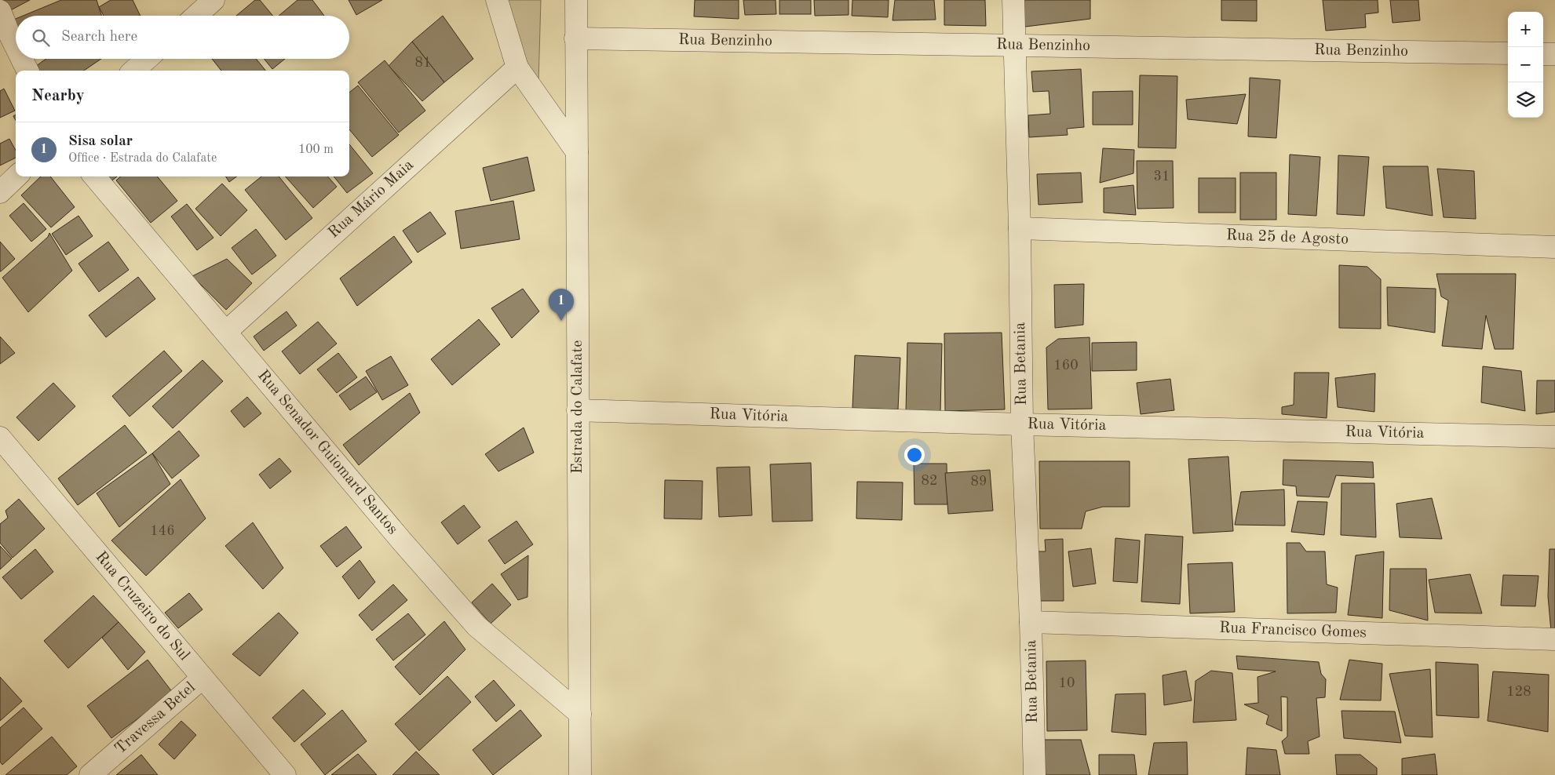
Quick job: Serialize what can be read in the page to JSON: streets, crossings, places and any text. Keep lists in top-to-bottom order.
{
  "streets": {
    "street": [
      "Rua Benzinho",
      "Rua Mário Maia",
      "Rua 25 de Agosto",
      "Rua Betania",
      "Estrada do Calafate",
      "Rua Vitória",
      "Rua Senador Guiomard Santos",
      "Rua Cruzeiro do Sul",
      "Rua Francisco Gomes",
      "Travessa Betel"
    ]
  },
  "crossings": [
    ["Rua Benzinho", "Rua Betania"],
    ["Rua Benzinho", "Estrada do Calafate"],
    ["Rua Mário Maia", "Rua Senador Guiomard Santos"],
    ["Rua 25 de Agosto", "Rua Betania"],
    ["Rua Betania", "Rua Vitória"],
    ["Rua Betania", "Rua Francisco Gomes"],
    ["Estrada do Calafate", "Rua Vitória"],
    ["Estrada do Calafate", "Rua Senador Guiomard Santos"],
    ["Rua Cruzeiro do Sul", "Travessa Betel"]
  ],
  "house_numbers": [
    "81",
    "31",
    "160",
    "82",
    "89",
    "146",
    "10",
    "128"
  ],
  "page": {
    "map_buttons": ["+", "−"],
    "search": "Search here",
    "heading": "Nearby",
    "list": [
      {
        "mark": "1",
        "name": "Sisa solar",
        "note": "Office · Estrada do Calafate",
        "value": "100 m"
      }
    ],
    "pins": "1"
  }
}
